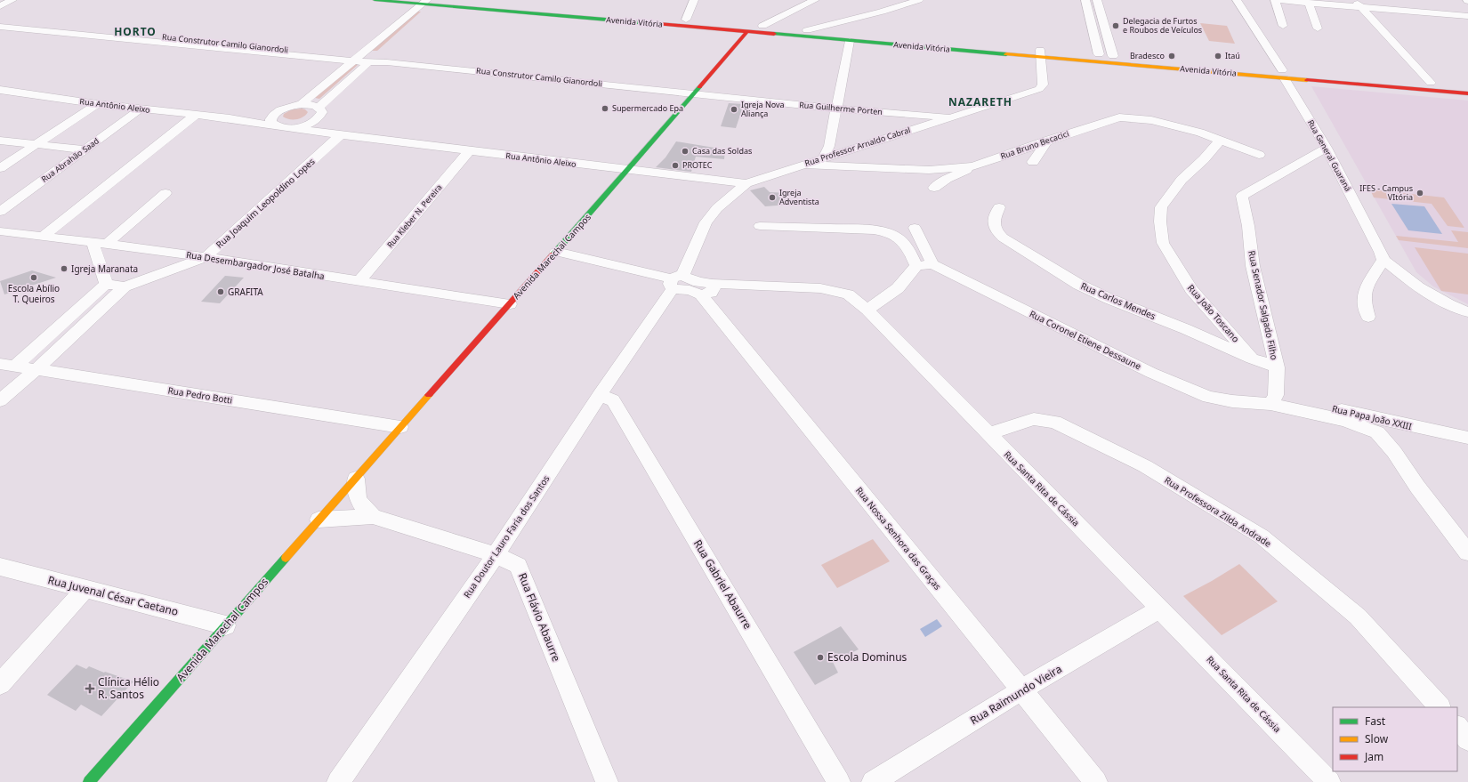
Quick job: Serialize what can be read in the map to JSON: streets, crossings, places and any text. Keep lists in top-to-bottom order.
{
  "streets": {
    "main road": ["Avenida Vitória", "Avenida Marechal Campos"],
    "street": [
      "Rua Construtor Camilo Gianordoli",
      "Rua Antônio Aleixo",
      "Rua Guilherme Porten",
      "Rua Bruno Becacici",
      "Rua Professor Arnaldo Cabral",
      "Rua General Guaraná",
      "Rua Abrahão Saad",
      "Rua Joaquim Leopoldino Lopes",
      "Rua Kleber N. Pereira",
      "Rua Desembargador José Batalha",
      "Rua Carlos Mendes",
      "Rua Senador Salgado Filho",
      "Rua João Toscano",
      "Rua Coronel Etiene Dessaune",
      "Rua Pedro Botti",
      "Rua Papa João XXIII",
      "Rua Santa Rita de Cássia",
      "Rua Professora Zilda Andrade",
      "Rua Doutor Lauro Faria dos Santos",
      "Rua Nossa Senhora das Graças",
      "Rua Gabriel Abaurre",
      "Rua Juvenal César Caetano",
      "Rua Flávio Abaurre",
      "Rua Raimundo Vieira"
    ]
  },
  "crossings": [
    ["Avenida Vitória", "Rua Professor Arnaldo Cabral"],
    ["Avenida Vitória", "Rua General Guaraná"],
    ["Avenida Vitória", "Avenida Marechal Campos"],
    ["Rua Construtor Camilo Gianordoli", "Rua Guilherme Porten"],
    ["Rua Construtor Camilo Gianordoli", "Avenida Marechal Campos"],
    ["Rua Antônio Aleixo", "Rua Professor Arnaldo Cabral"],
    ["Rua Antônio Aleixo", "Rua Abrahão Saad"],
    ["Rua Antônio Aleixo", "Rua Joaquim Leopoldino Lopes"],
    ["Rua Antônio Aleixo", "Rua Kleber N. Pereira"],
    ["Rua Antônio Aleixo", "Avenida Marechal Campos"],
    ["Rua Guilherme Porten", "Rua Professor Arnaldo Cabral"],
    ["Rua Guilherme Porten", "Avenida Marechal Campos"],
    ["Rua Bruno Becacici", "Rua Professor Arnaldo Cabral"],
    ["Rua Bruno Becacici", "Rua João Toscano"],
    ["Rua Professor Arnaldo Cabral", "Rua Santa Rita de Cássia"],
    ["Rua Professor Arnaldo Cabral", "Rua Doutor Lauro Faria dos Santos"],
    ["Rua General Guaraná", "Rua Senador Salgado Filho"],
    ["Rua Joaquim Leopoldino Lopes", "Rua Desembargador José Batalha"],
    ["Rua Joaquim Leopoldino Lopes", "Rua Pedro Botti"],
    ["Rua Kleber N. Pereira", "Rua Desembargador José Batalha"],
    ["Avenida Marechal Campos", "Rua Desembargador José Batalha"],
    ["Avenida Marechal Campos", "Rua Pedro Botti"],
    ["Avenida Marechal Campos", "Rua Juvenal César Caetano"],
    ["Avenida Marechal Campos", "Rua Flávio Abaurre"],
    ["Rua Carlos Mendes", "Rua João Toscano"],
    ["Rua Senador Salgado Filho", "Rua João Toscano"],
    ["Rua Senador Salgado Filho", "Rua Coronel Etiene Dessaune"],
    ["Rua Senador Salgado Filho", "Rua Papa João XXIII"],
    ["Rua Coronel Etiene Dessaune", "Rua Papa João XXIII"],
    ["Rua Santa Rita de Cássia", "Rua Professora Zilda Andrade"],
    ["Rua Santa Rita de Cássia", "Rua Doutor Lauro Faria dos Santos"],
    ["Rua Santa Rita de Cássia", "Rua Nossa Senhora das Graças"],
    ["Rua Santa Rita de Cássia", "Rua Raimundo Vieira"],
    ["Rua Doutor Lauro Faria dos Santos", "Rua Gabriel Abaurre"],
    ["Rua Doutor Lauro Faria dos Santos", "Rua Flávio Abaurre"],
    ["Rua Nossa Senhora das Graças", "Rua Raimundo Vieira"]
  ],
  "districts": ["HORTO", "NAZARETH"],
  "places": {
    "other": [
      "Delegacia de Furtos e Roubos de Veículos",
      "Bradesco",
      "Itaú",
      "Supermercado Epa",
      "Igreja Nova Aliança",
      "Casa das Soldas",
      "PROTEC",
      "IFES - Campus VItória",
      "Igreja Adventista",
      "Igreja Maranata",
      "Escola Abílio T. Queiros",
      "GRAFITA",
      "Escola Dominus"
    ],
    "health": ["Clínica Hélio R. Santos"]
  },
  "legend": ["Fast", "Slow", "Jam"]
}
